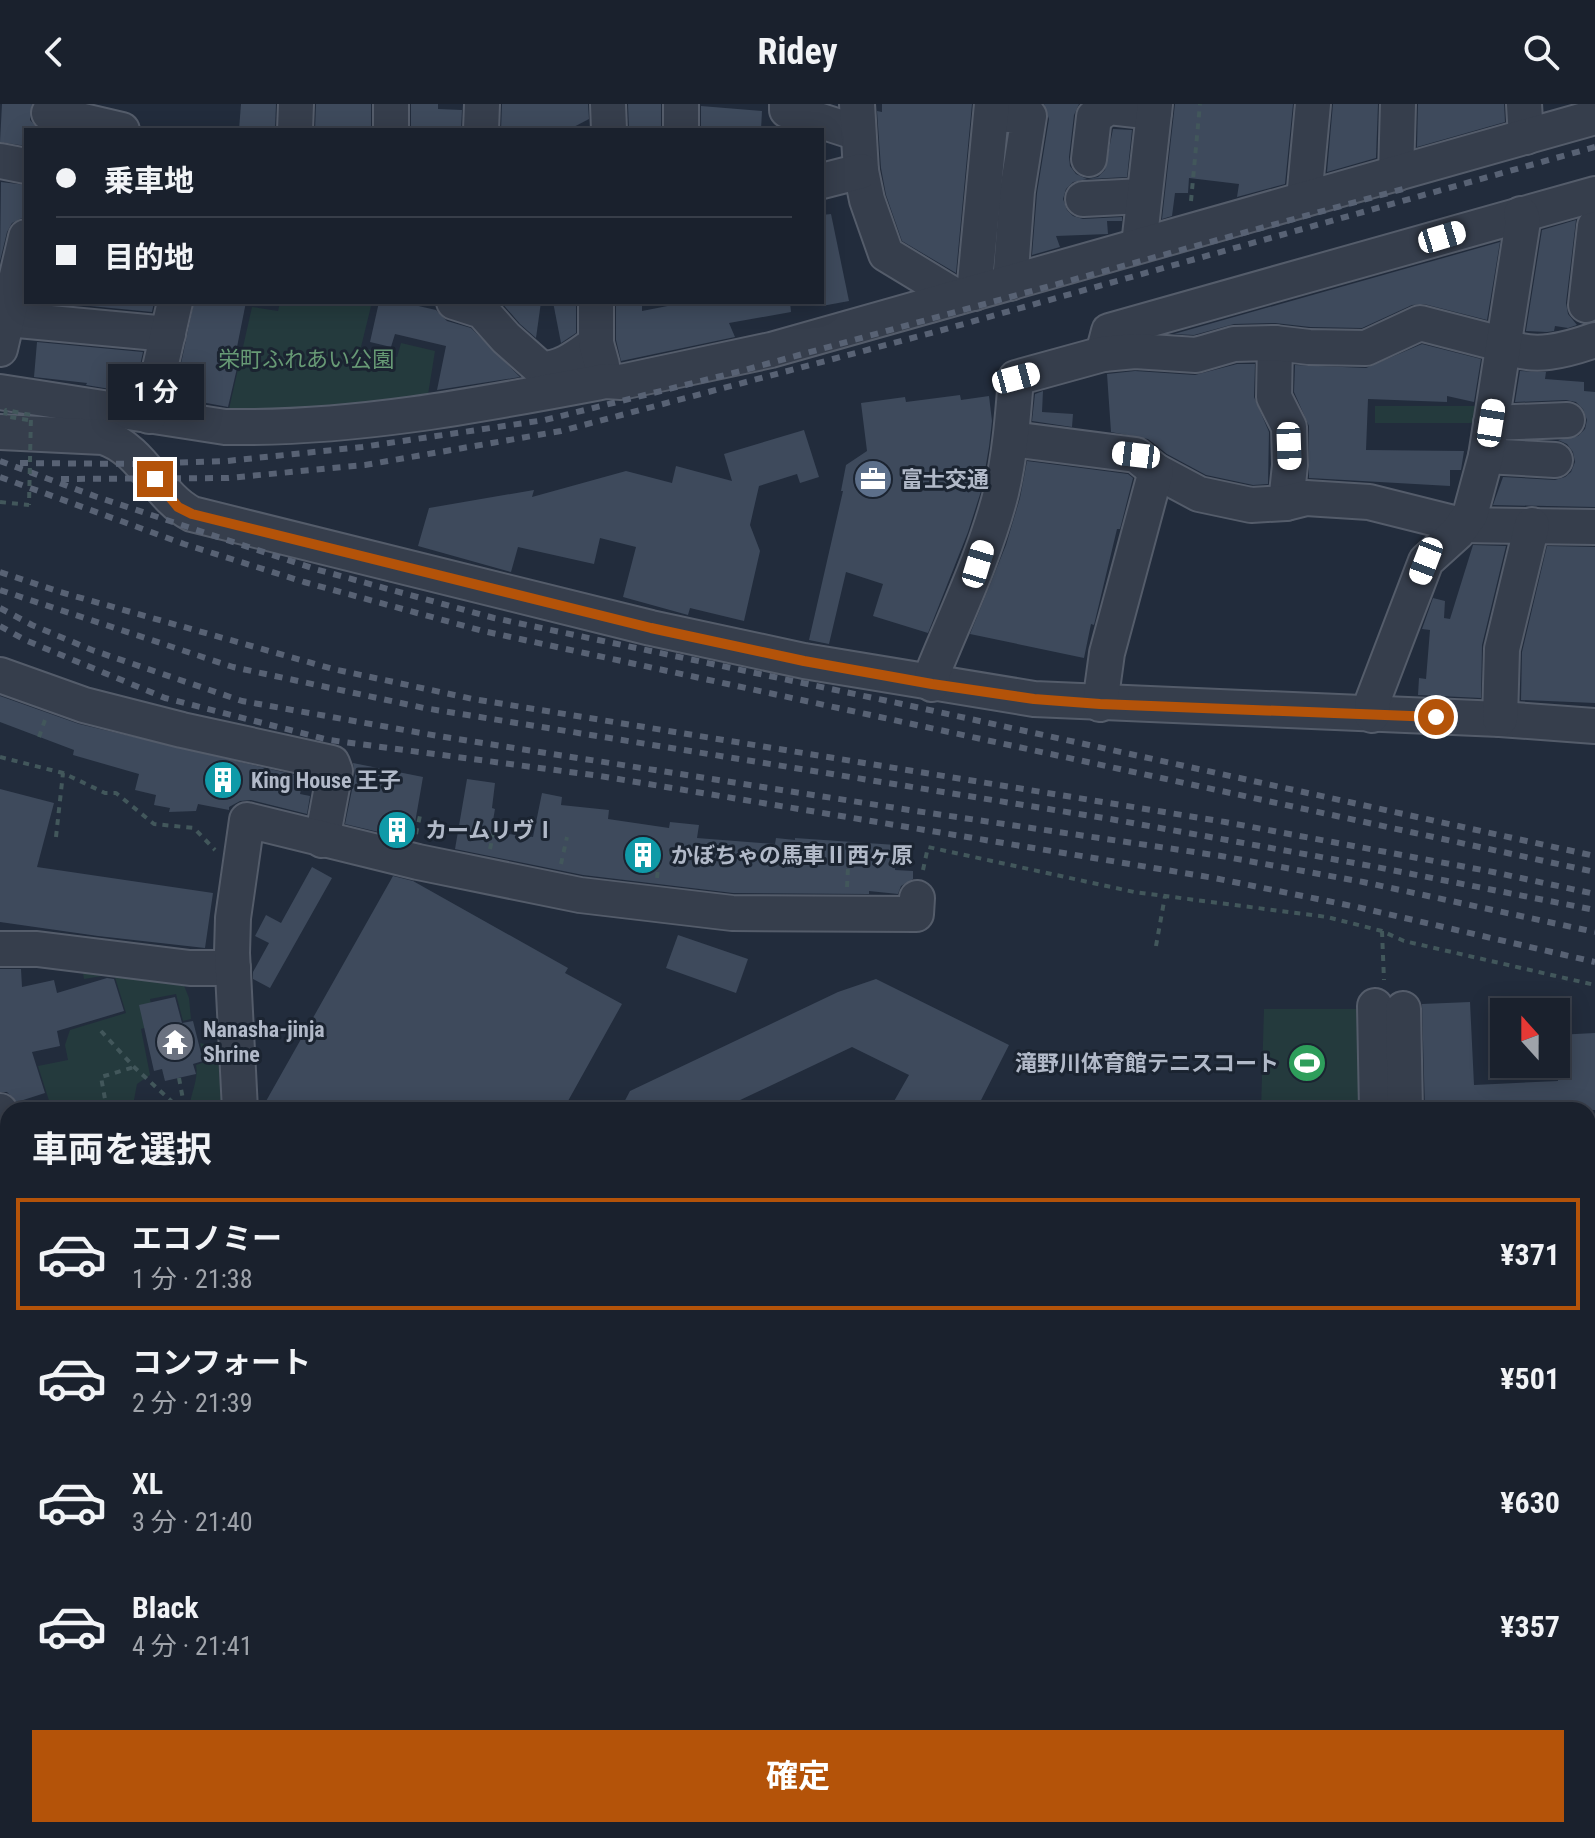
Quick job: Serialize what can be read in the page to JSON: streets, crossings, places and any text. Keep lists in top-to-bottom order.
{
  "parks": ["栄町ふれあい公園"],
  "places": {
    "office": ["富士交通"],
    "building": ["King House 王子", "カームリヴⅠ", "かぼちゃの馬車Ⅱ西ヶ原"],
    "temple": ["Nanasha-jinja Shrine"],
    "sports": ["滝野川体育館テニスコート"]
  },
  "north": "top",
  "page": {
    "header": "Ridey",
    "banner": ["乗車地", "目的地"],
    "bubble": "1 分",
    "heading": "車両を選択",
    "list": [
      {
        "name": "エコノミー",
        "note": "1 分 · 21:38",
        "value": "¥371"
      },
      {
        "name": "コンフォート",
        "note": "2 分 · 21:39",
        "value": "¥501"
      },
      {
        "name": "XL",
        "note": "3 分 · 21:40",
        "value": "¥630"
      },
      {
        "name": "Black",
        "note": "4 分 · 21:41",
        "value": "¥357"
      }
    ],
    "buttons": "確定"
  }
}
